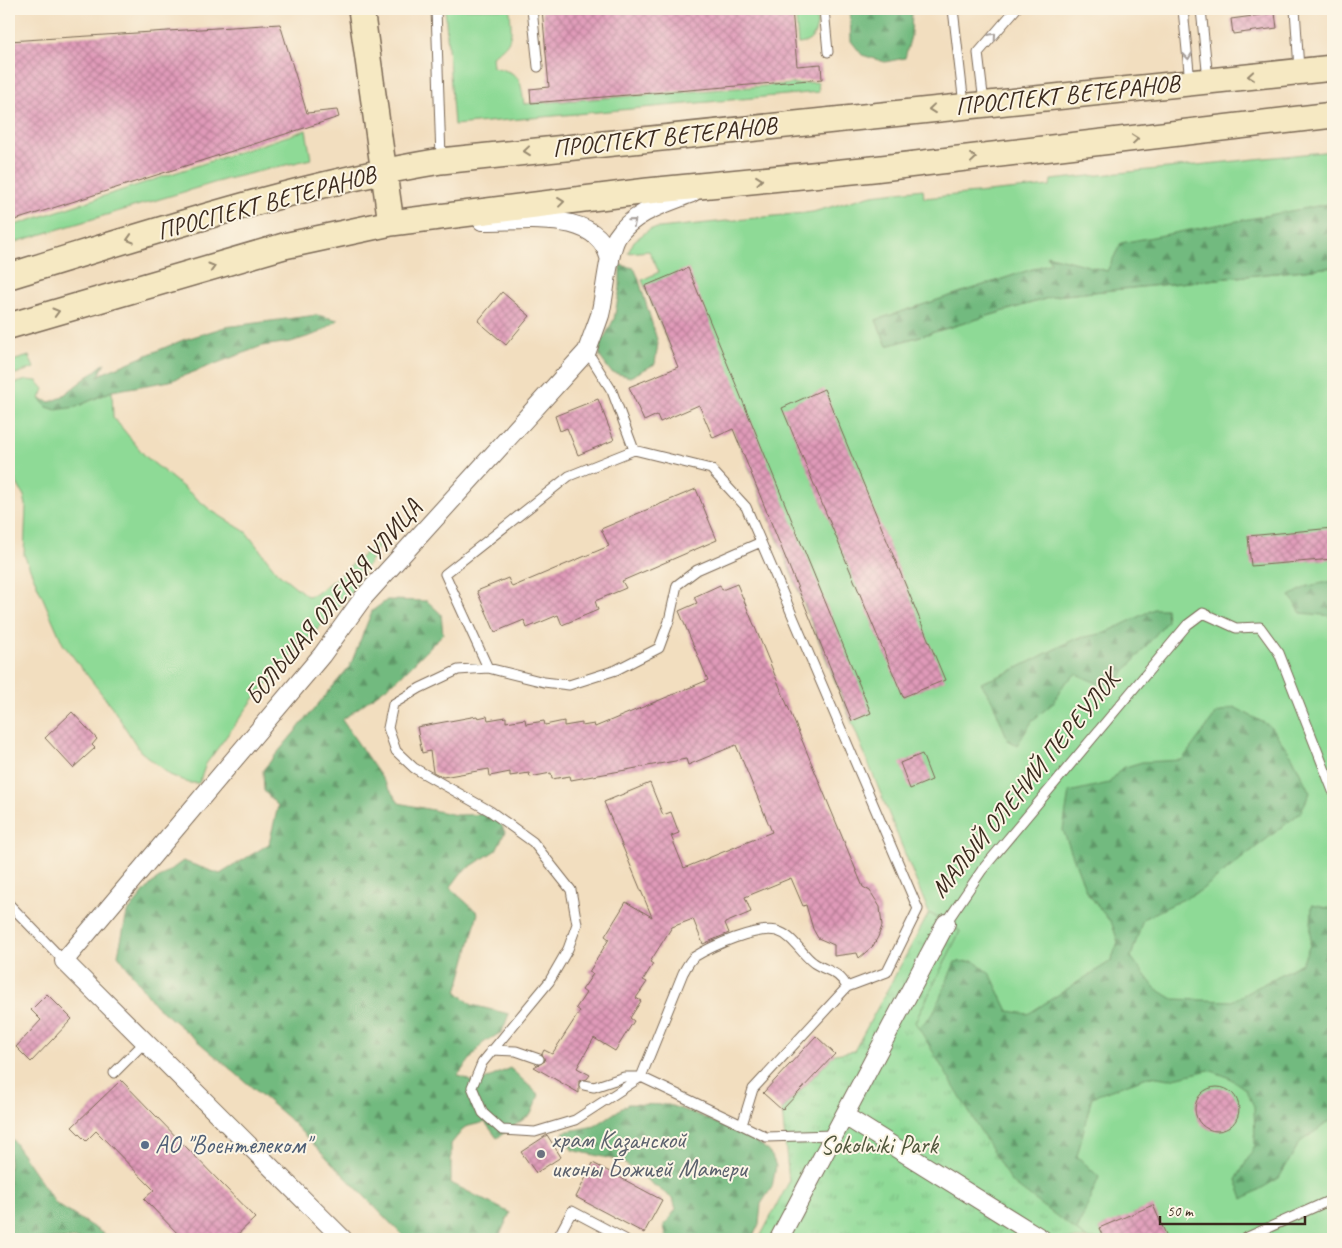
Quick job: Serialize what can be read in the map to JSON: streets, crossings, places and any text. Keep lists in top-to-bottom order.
{
  "streets": {
    "main road": ["ПРОСПЕКТ ВЕТЕРАНОВ"],
    "street": ["БОЛЬШАЯ ОЛЕНЬЯ УЛИЦА", "МАЛЫЙ ОЛЕНИЙ ПЕРЕУЛОК"]
  },
  "crossings": [
    ["ПРОСПЕКТ ВЕТЕРАНОВ", "БОЛЬШАЯ ОЛЕНЬЯ УЛИЦА"]
  ],
  "parks": ["Sokolniki Park"],
  "places": ["АО \"Воентелеком\"", "храм Казанской иконы Божией Матери"],
  "scale_bar": "50 m"
}
